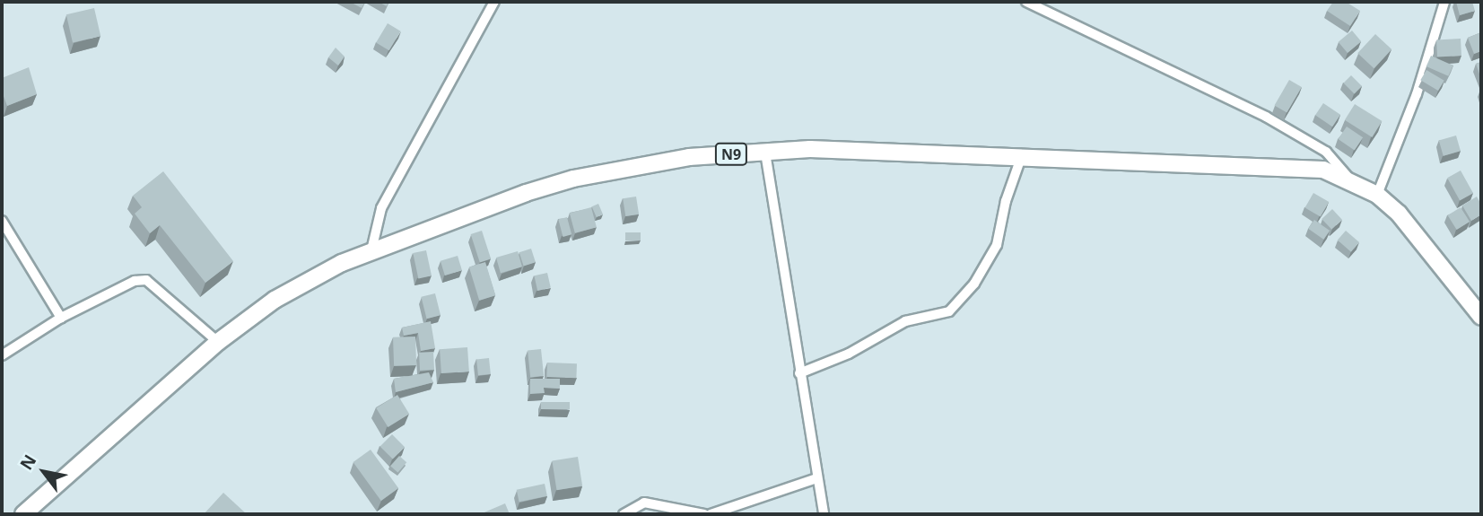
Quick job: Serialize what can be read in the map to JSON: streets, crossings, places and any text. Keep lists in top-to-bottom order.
{
  "streets": {
    "highway": ["N9"]
  },
  "north": "top left"
}
